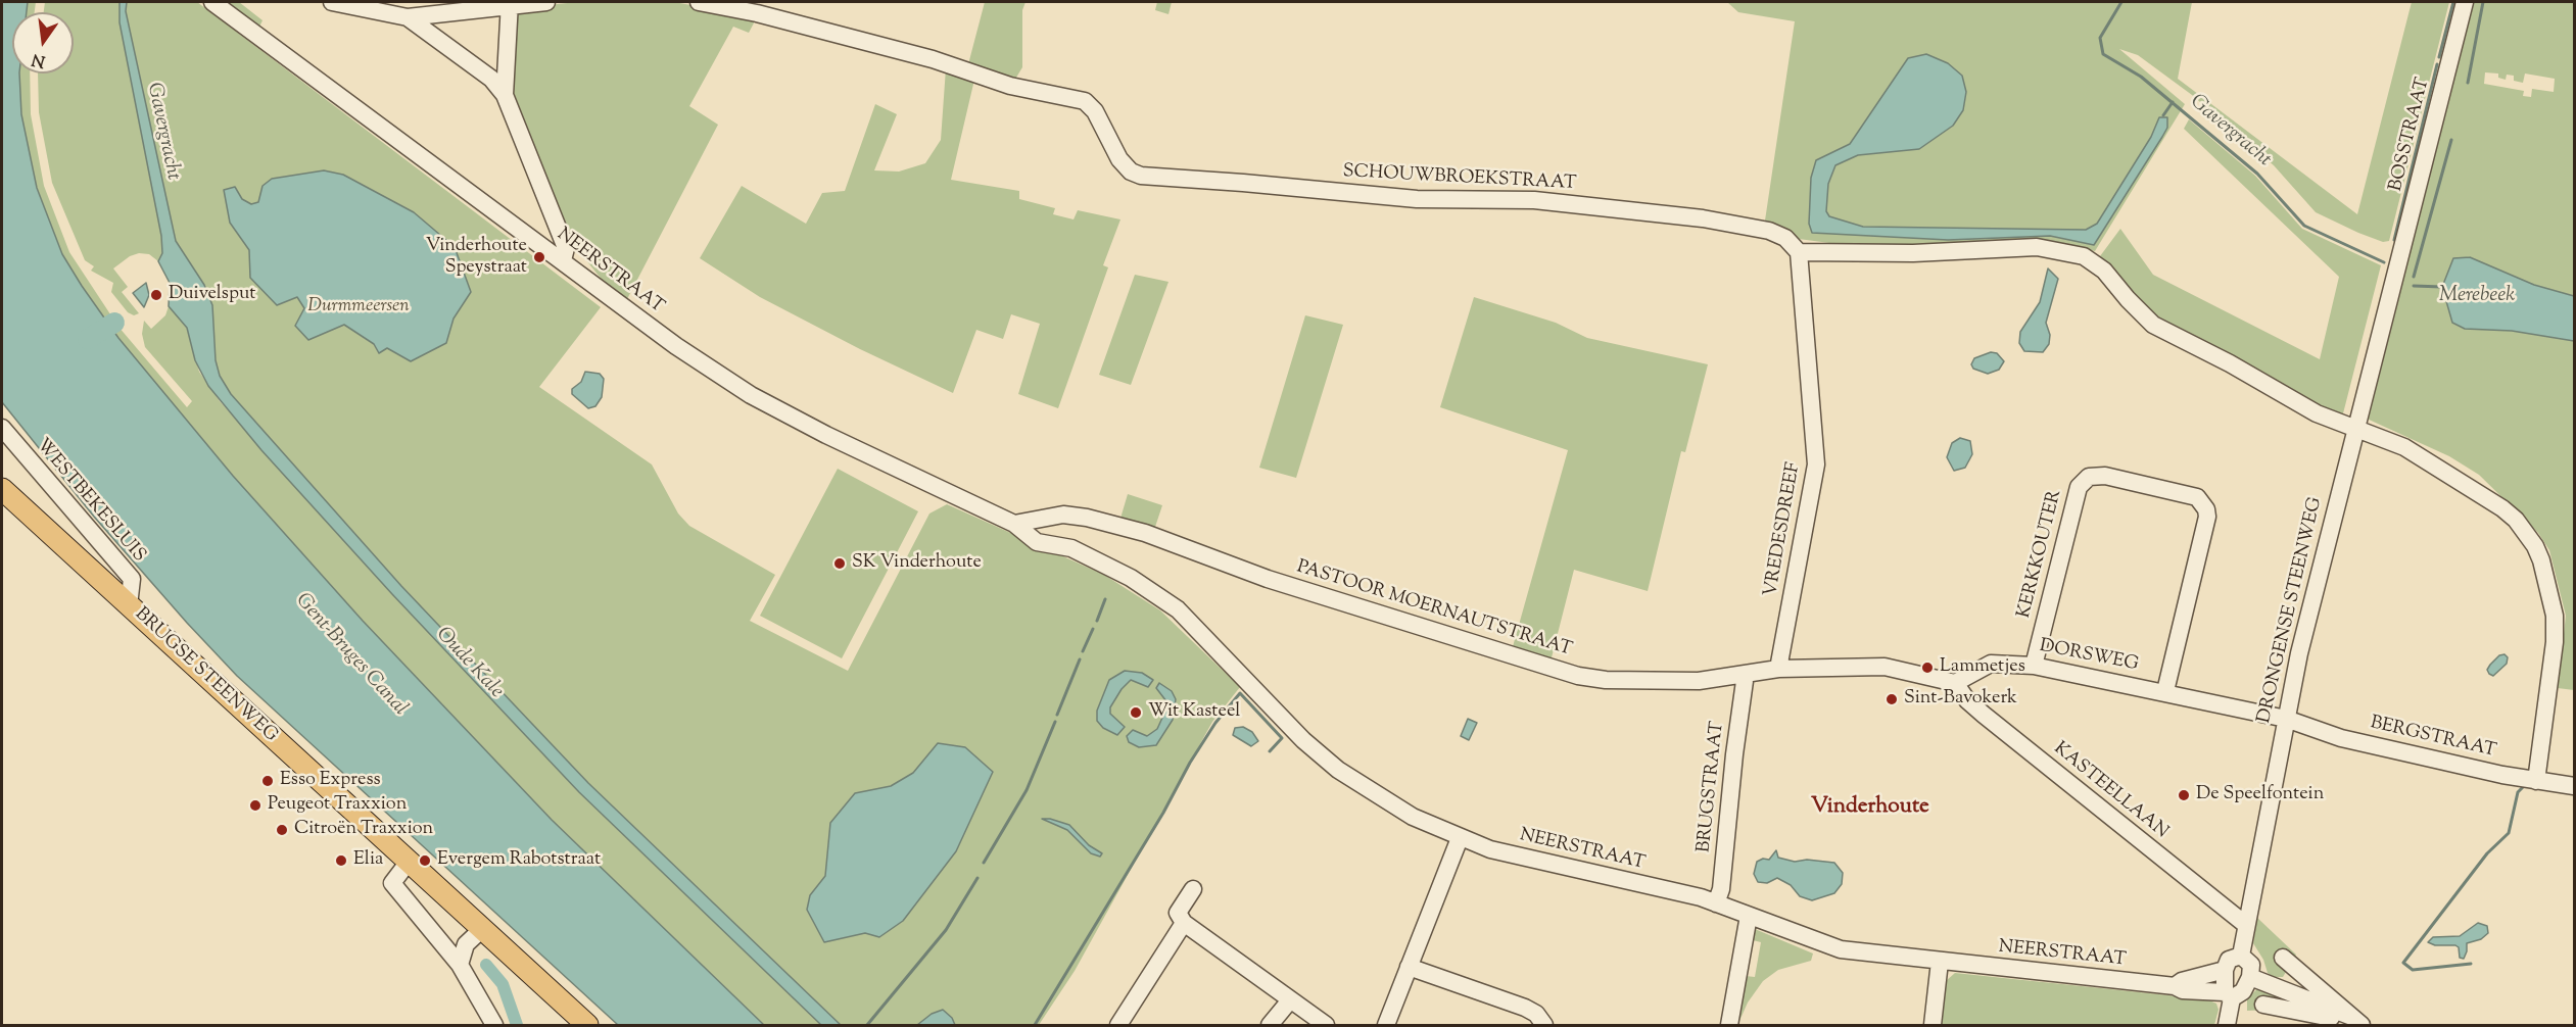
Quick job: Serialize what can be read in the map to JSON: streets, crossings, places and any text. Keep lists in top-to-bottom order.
{
  "streets": {
    "main road": ["BRUGSE STEENWEG"],
    "street": [
      "BOSSTRAAT",
      "SCHOUWBROEKSTRAAT",
      "NEERSTRAAT",
      "WESTBEKESLUIS",
      "VREDESDREEF",
      "KERKKOUTER",
      "PASTOOR MOERNAUTSTRAAT",
      "DRONGENSE STEENWEG",
      "DORSWEG",
      "BERGSTRAAT",
      "BRUGSTRAAT",
      "KASTEELLAAN"
    ]
  },
  "crossings": [
    ["BOSSTRAAT", "DRONGENSE STEENWEG"],
    ["SCHOUWBROEKSTRAAT", "VREDESDREEF"],
    ["NEERSTRAAT", "PASTOOR MOERNAUTSTRAAT"],
    ["NEERSTRAAT", "BRUGSTRAAT"],
    ["WESTBEKESLUIS", "BRUGSE STEENWEG"],
    ["VREDESDREEF", "PASTOOR MOERNAUTSTRAAT"],
    ["KERKKOUTER", "DORSWEG"],
    ["PASTOOR MOERNAUTSTRAAT", "BRUGSTRAAT"],
    ["DRONGENSE STEENWEG", "DORSWEG"],
    ["DRONGENSE STEENWEG", "BERGSTRAAT"],
    ["DRONGENSE STEENWEG", "KASTEELLAAN"],
    ["DORSWEG", "BERGSTRAAT"],
    ["DORSWEG", "KASTEELLAAN"]
  ],
  "districts": ["Vinderhoute"],
  "water": [
    "Gavergracht",
    "Merebeek",
    "Gent-Bruges Canal",
    "Oude Kale"
  ],
  "parks": ["Durmmeersen"],
  "places": [
    "Vinderhoute Speystraat",
    "Duivelsput",
    "SK Vinderhoute",
    "Lammetjes",
    "Sint-Bavokerk",
    "Wit Kasteel",
    "Esso Express",
    "De Speelfontein",
    "Peugeot Traxxion",
    "Citroën Traxxion",
    "Elia",
    "Evergem Rabotstraat"
  ],
  "north": "bottom"
}
